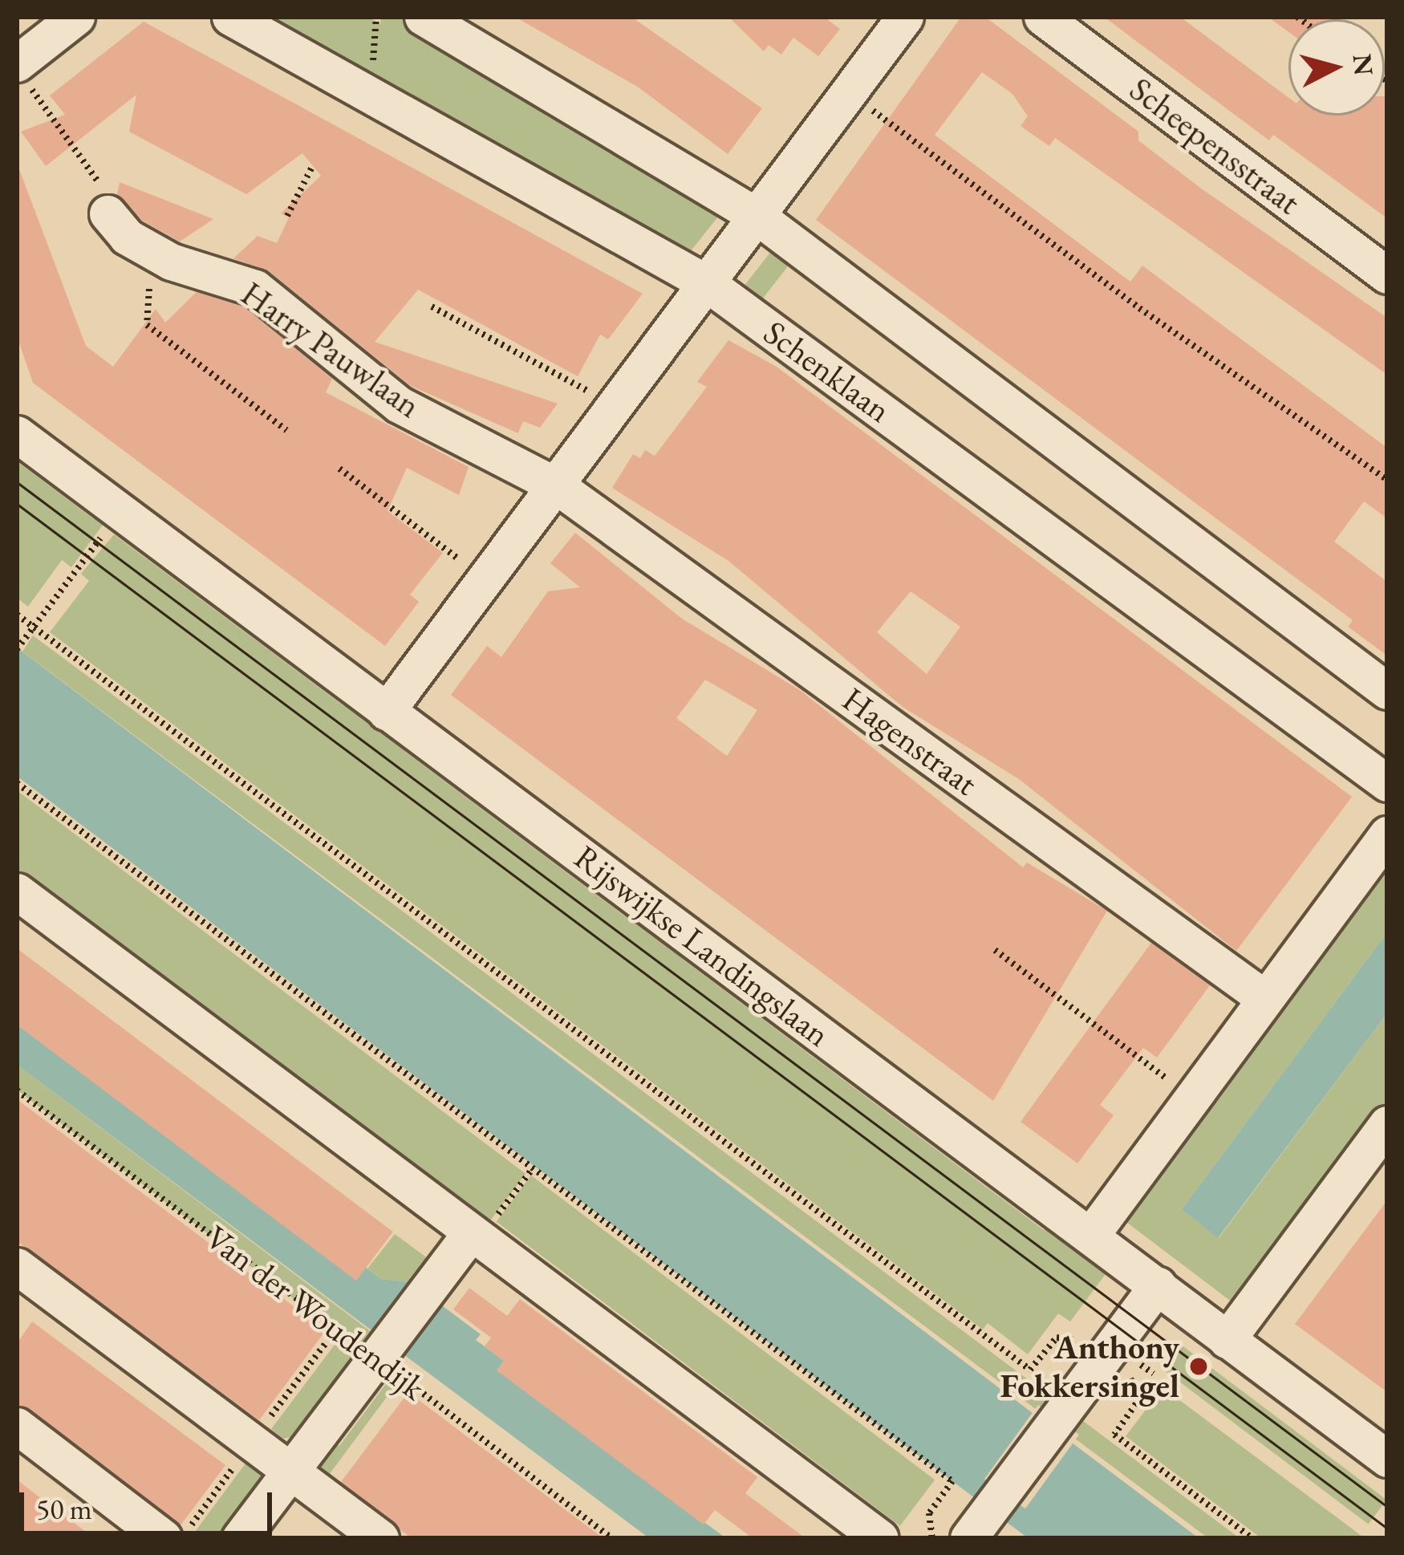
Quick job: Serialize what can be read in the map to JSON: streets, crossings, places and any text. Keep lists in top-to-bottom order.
{
  "streets": {
    "street": [
      "Scheepensstraat",
      "Harry Pauwlaan",
      "Schenklaan",
      "Hagenstraat",
      "Rijswijkse Landingslaan"
    ],
    "path": ["Van der Woudendijk"]
  },
  "crossings": [
    ["Harry Pauwlaan", "Hagenstraat"]
  ],
  "places": ["Anthony Fokkersingel"],
  "scale_bar": "50 m",
  "north": "right"
}
